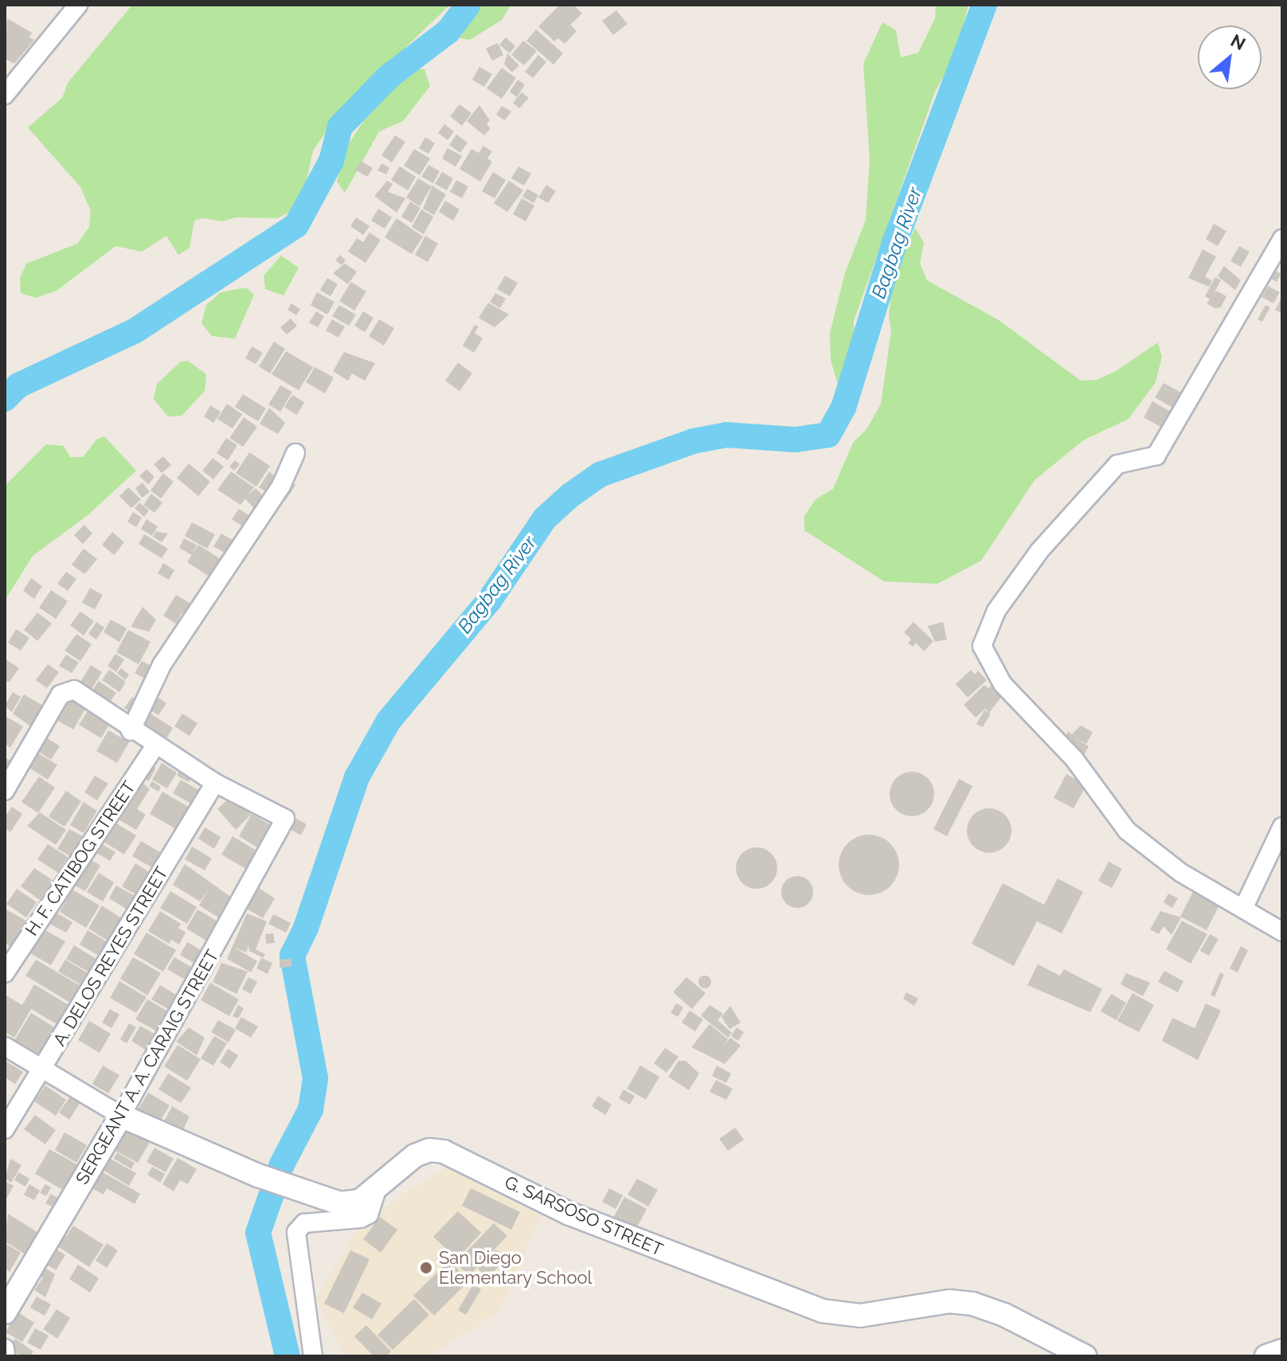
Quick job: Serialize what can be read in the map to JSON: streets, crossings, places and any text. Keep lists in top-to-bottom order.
{
  "streets": {
    "street": [
      "H. F. CATIBOG STREET",
      "A. DELOS REYES STREET",
      "SERGEANT A. A. CARAIG STREET",
      "G. SARSOSO STREET"
    ]
  },
  "crossings": [
    ["A. DELOS REYES STREET", "SERGEANT A. A. CARAIG STREET"],
    ["A. DELOS REYES STREET", "G. SARSOSO STREET"],
    ["SERGEANT A. A. CARAIG STREET", "G. SARSOSO STREET"]
  ],
  "water": ["Bagbag River"],
  "places": ["San Diego Elementary School"],
  "north": "top right"
}
